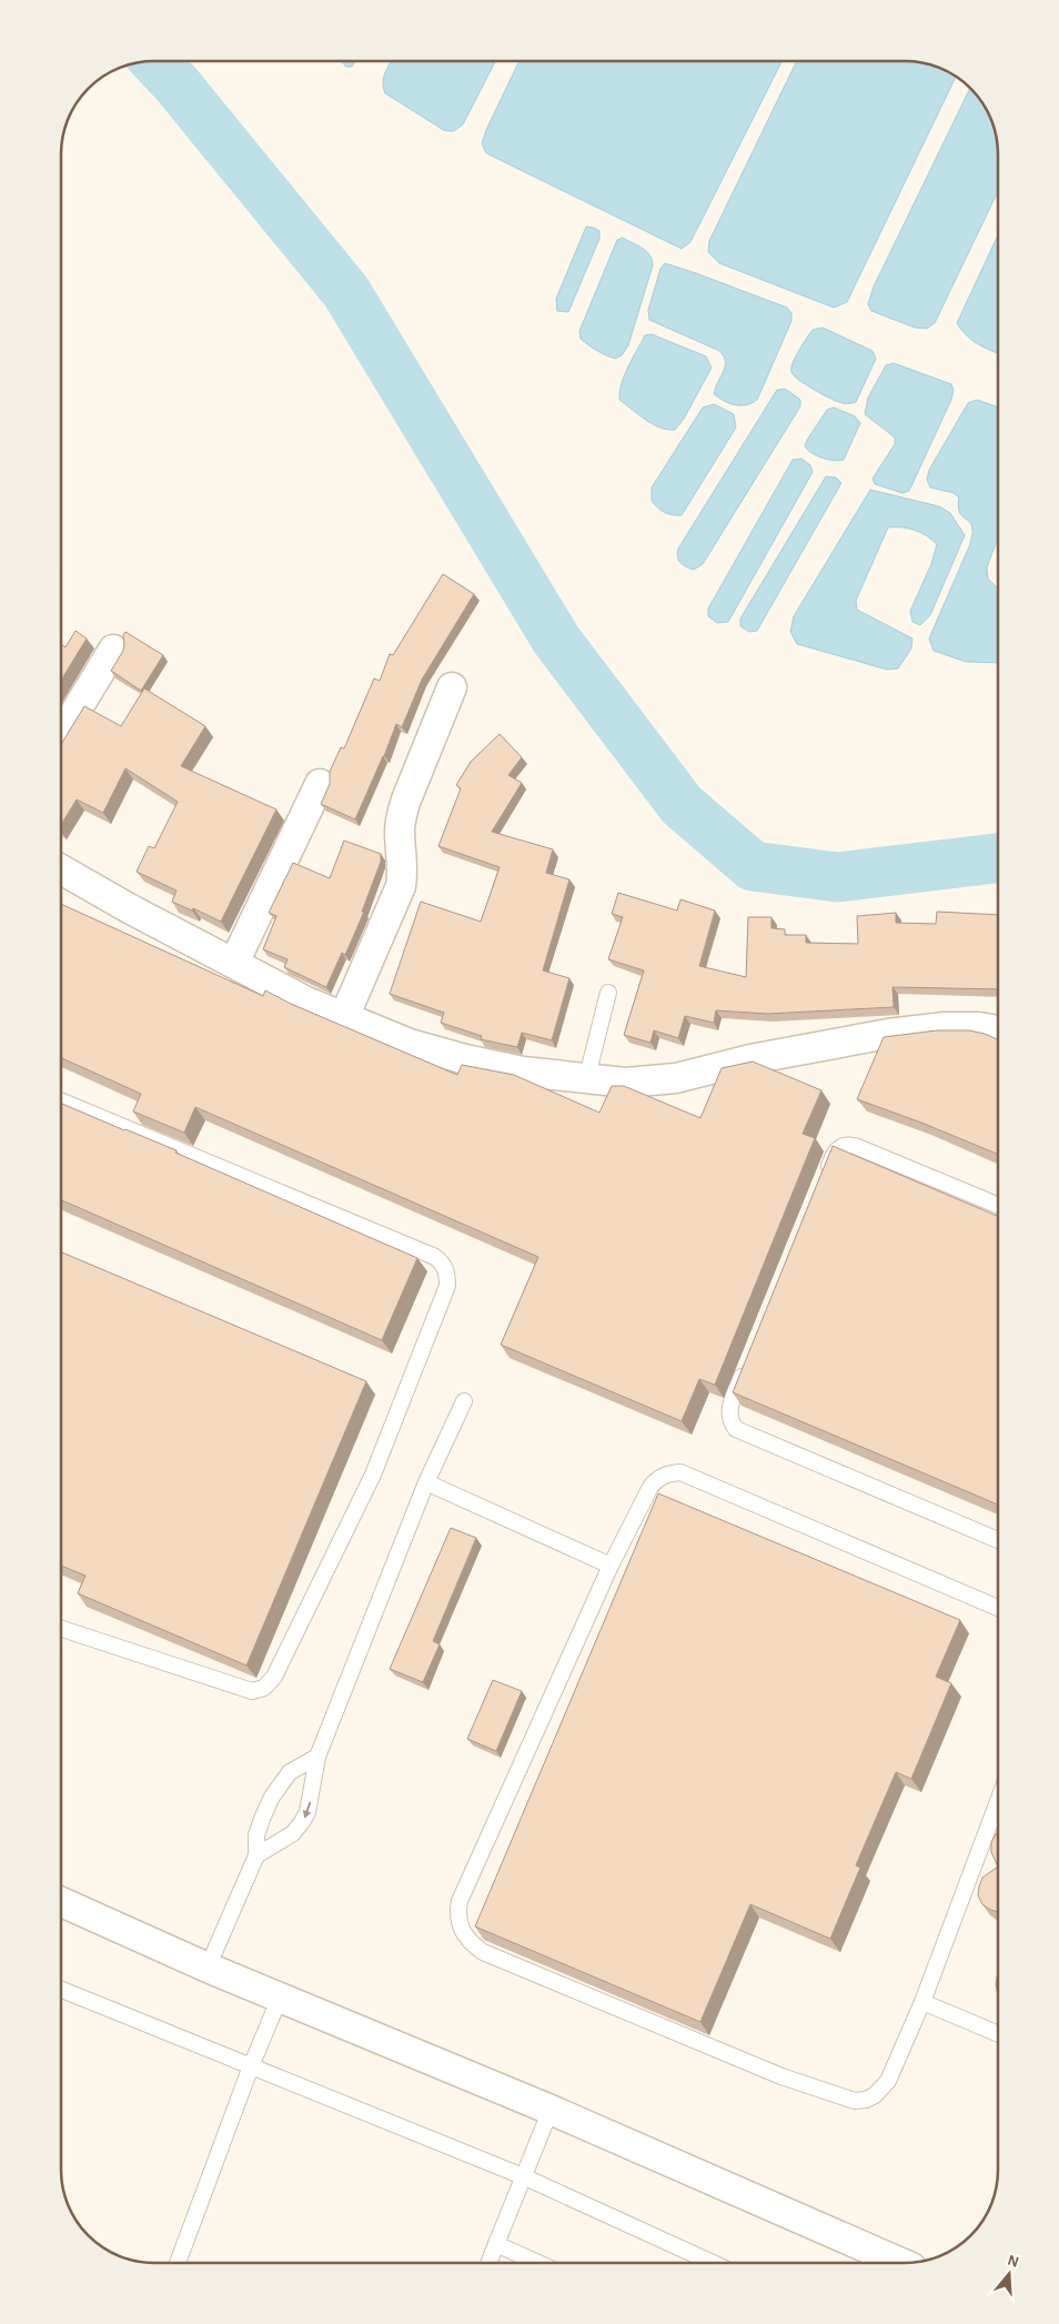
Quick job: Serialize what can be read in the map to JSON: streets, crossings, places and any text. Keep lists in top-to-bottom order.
{
  "north": "top"
}
